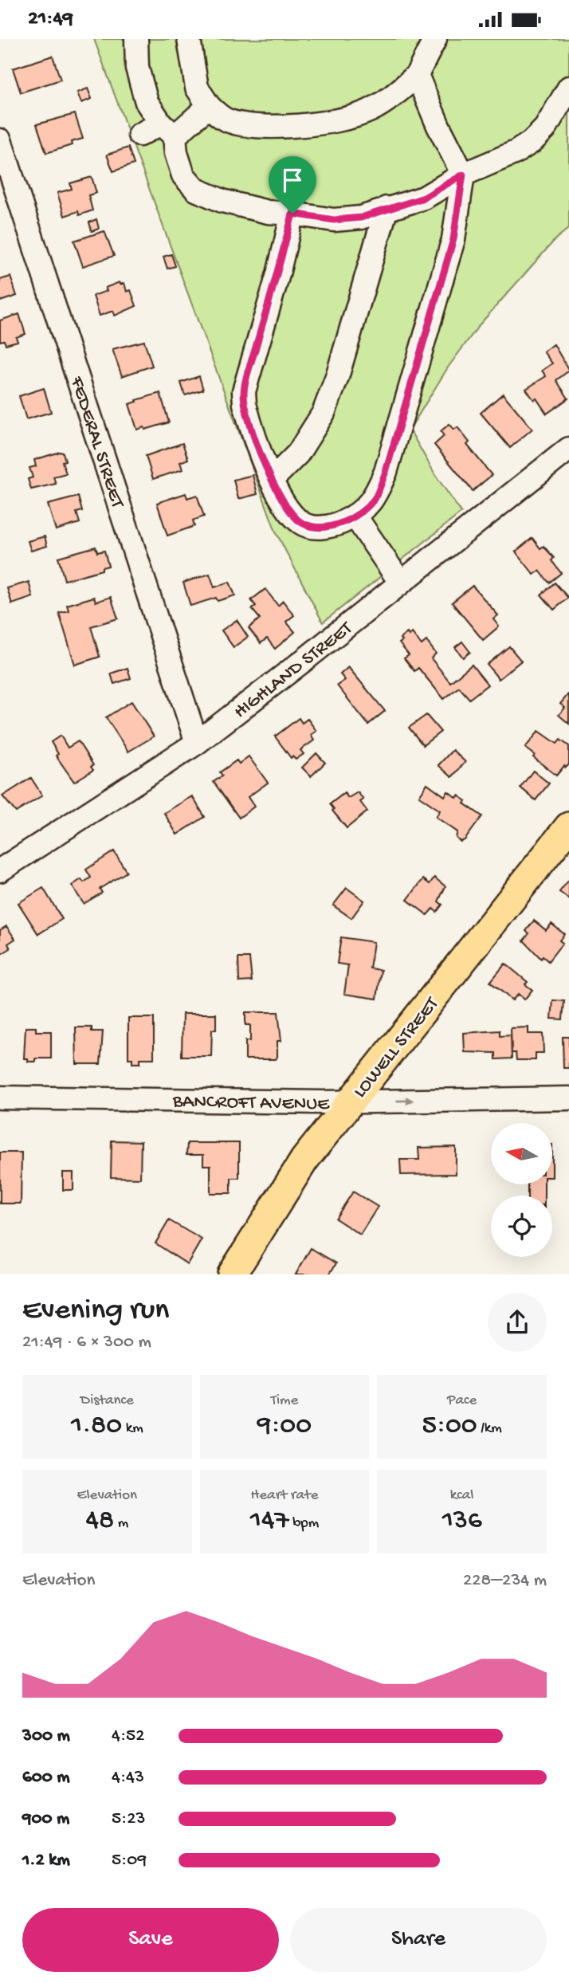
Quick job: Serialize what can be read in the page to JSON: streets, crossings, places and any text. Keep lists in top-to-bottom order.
{
  "streets": {
    "main road": ["LOWELL STREET"],
    "street": ["FEDERAL STREET", "HIGHLAND STREET", "BANCROFT AVENUE"]
  },
  "crossings": [
    ["FEDERAL STREET", "HIGHLAND STREET"],
    ["LOWELL STREET", "BANCROFT AVENUE"]
  ],
  "one_way": ["BANCROFT AVENUE"],
  "north": "left",
  "page": {
    "status": "21:49",
    "heading": ["Evening run", "21:49 · 6 × 300 m"],
    "stats": [
      ["Distance", "1.80 km"],
      ["Time", "9:00"],
      ["Pace", "5:00 /km"],
      ["Elevation", "48 m"],
      ["Heart rate", "147 bpm"],
      ["kcal", "136"]
    ],
    "chart": ["Elevation", "228–234 m"],
    "list": [
      {
        "name": "300 m",
        "note": "4:52"
      },
      {
        "name": "600 m",
        "note": "4:43"
      },
      {
        "name": "900 m",
        "note": "5:23"
      },
      {
        "name": "1.2 km",
        "note": "5:09"
      }
    ],
    "buttons": ["Save", "Share"]
  }
}
